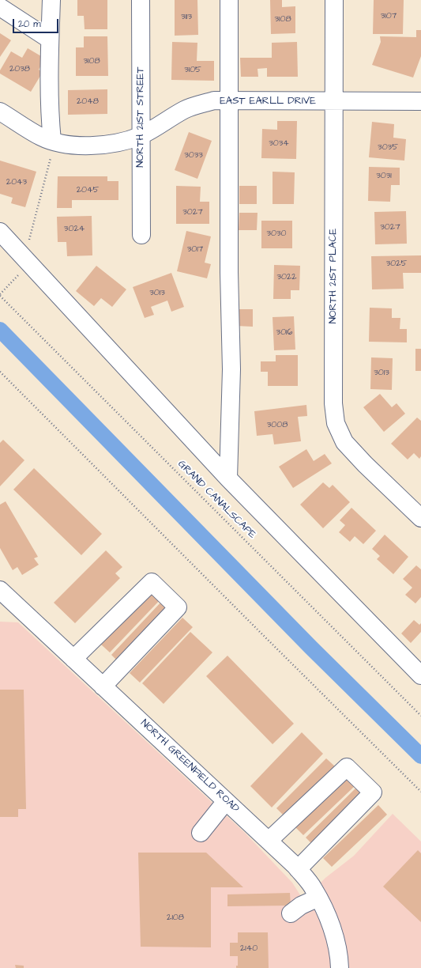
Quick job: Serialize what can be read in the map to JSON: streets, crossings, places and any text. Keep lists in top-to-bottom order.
{
  "streets": {
    "street": [
      "EAST EARLL DRIVE",
      "NORTH 21ST STREET",
      "NORTH 21ST PLACE",
      "NORTH GREENFIELD ROAD"
    ],
    "path": ["GRAND CANALSCAPE"]
  },
  "crossings": [
    ["EAST EARLL DRIVE", "NORTH 21ST STREET"],
    ["EAST EARLL DRIVE", "NORTH 21ST PLACE"]
  ],
  "house_numbers": [
    "3107",
    "3113",
    "3108",
    "3108",
    "2038",
    "3105",
    "2048",
    "3034",
    "3035",
    "3033",
    "3031",
    "2043",
    "2045",
    "3027",
    "3027",
    "3024",
    "3030",
    "3017",
    "3025",
    "3022",
    "3013",
    "3016",
    "3013",
    "3008",
    "2108",
    "2140"
  ],
  "scale_bar": "20 m"
}
